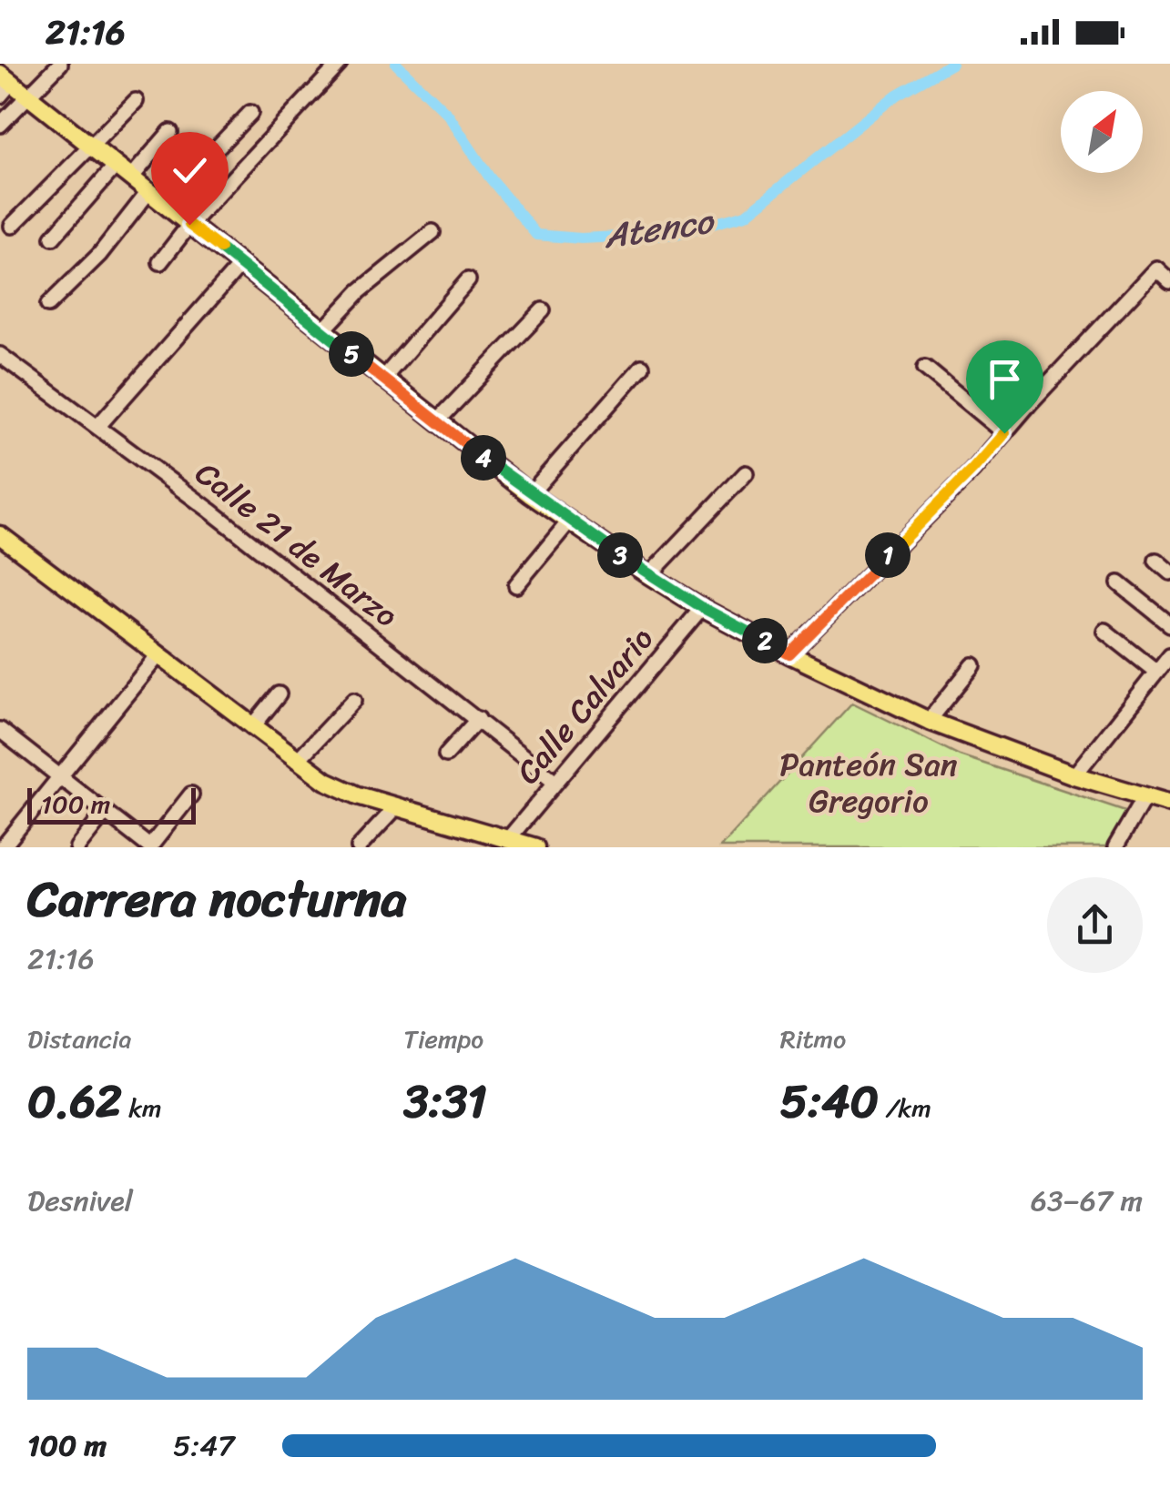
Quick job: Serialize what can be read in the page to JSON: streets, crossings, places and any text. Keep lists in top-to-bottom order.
{
  "streets": {
    "street": ["Calle 21 de Marzo", "Calle Calvario"]
  },
  "crossings": [
    ["Calle 21 de Marzo", "Calle Calvario"]
  ],
  "water": ["Atenco"],
  "parks": ["Panteón San Gregorio"],
  "scale_bar": "100 m",
  "north": "top right",
  "page": {
    "status": "21:16",
    "pins": [
      "5",
      "4",
      "1",
      "3",
      "2"
    ],
    "scale": "100 m",
    "heading": ["Carrera nocturna", "21:16"],
    "stats": [
      ["Distancia", "0.62 km"],
      ["Tiempo", "3:31"],
      ["Ritmo", "5:40 /km"]
    ],
    "chart": ["Desnivel", "63–67 m"],
    "list": [
      {
        "name": "100 m",
        "note": "5:47"
      }
    ]
  }
}
